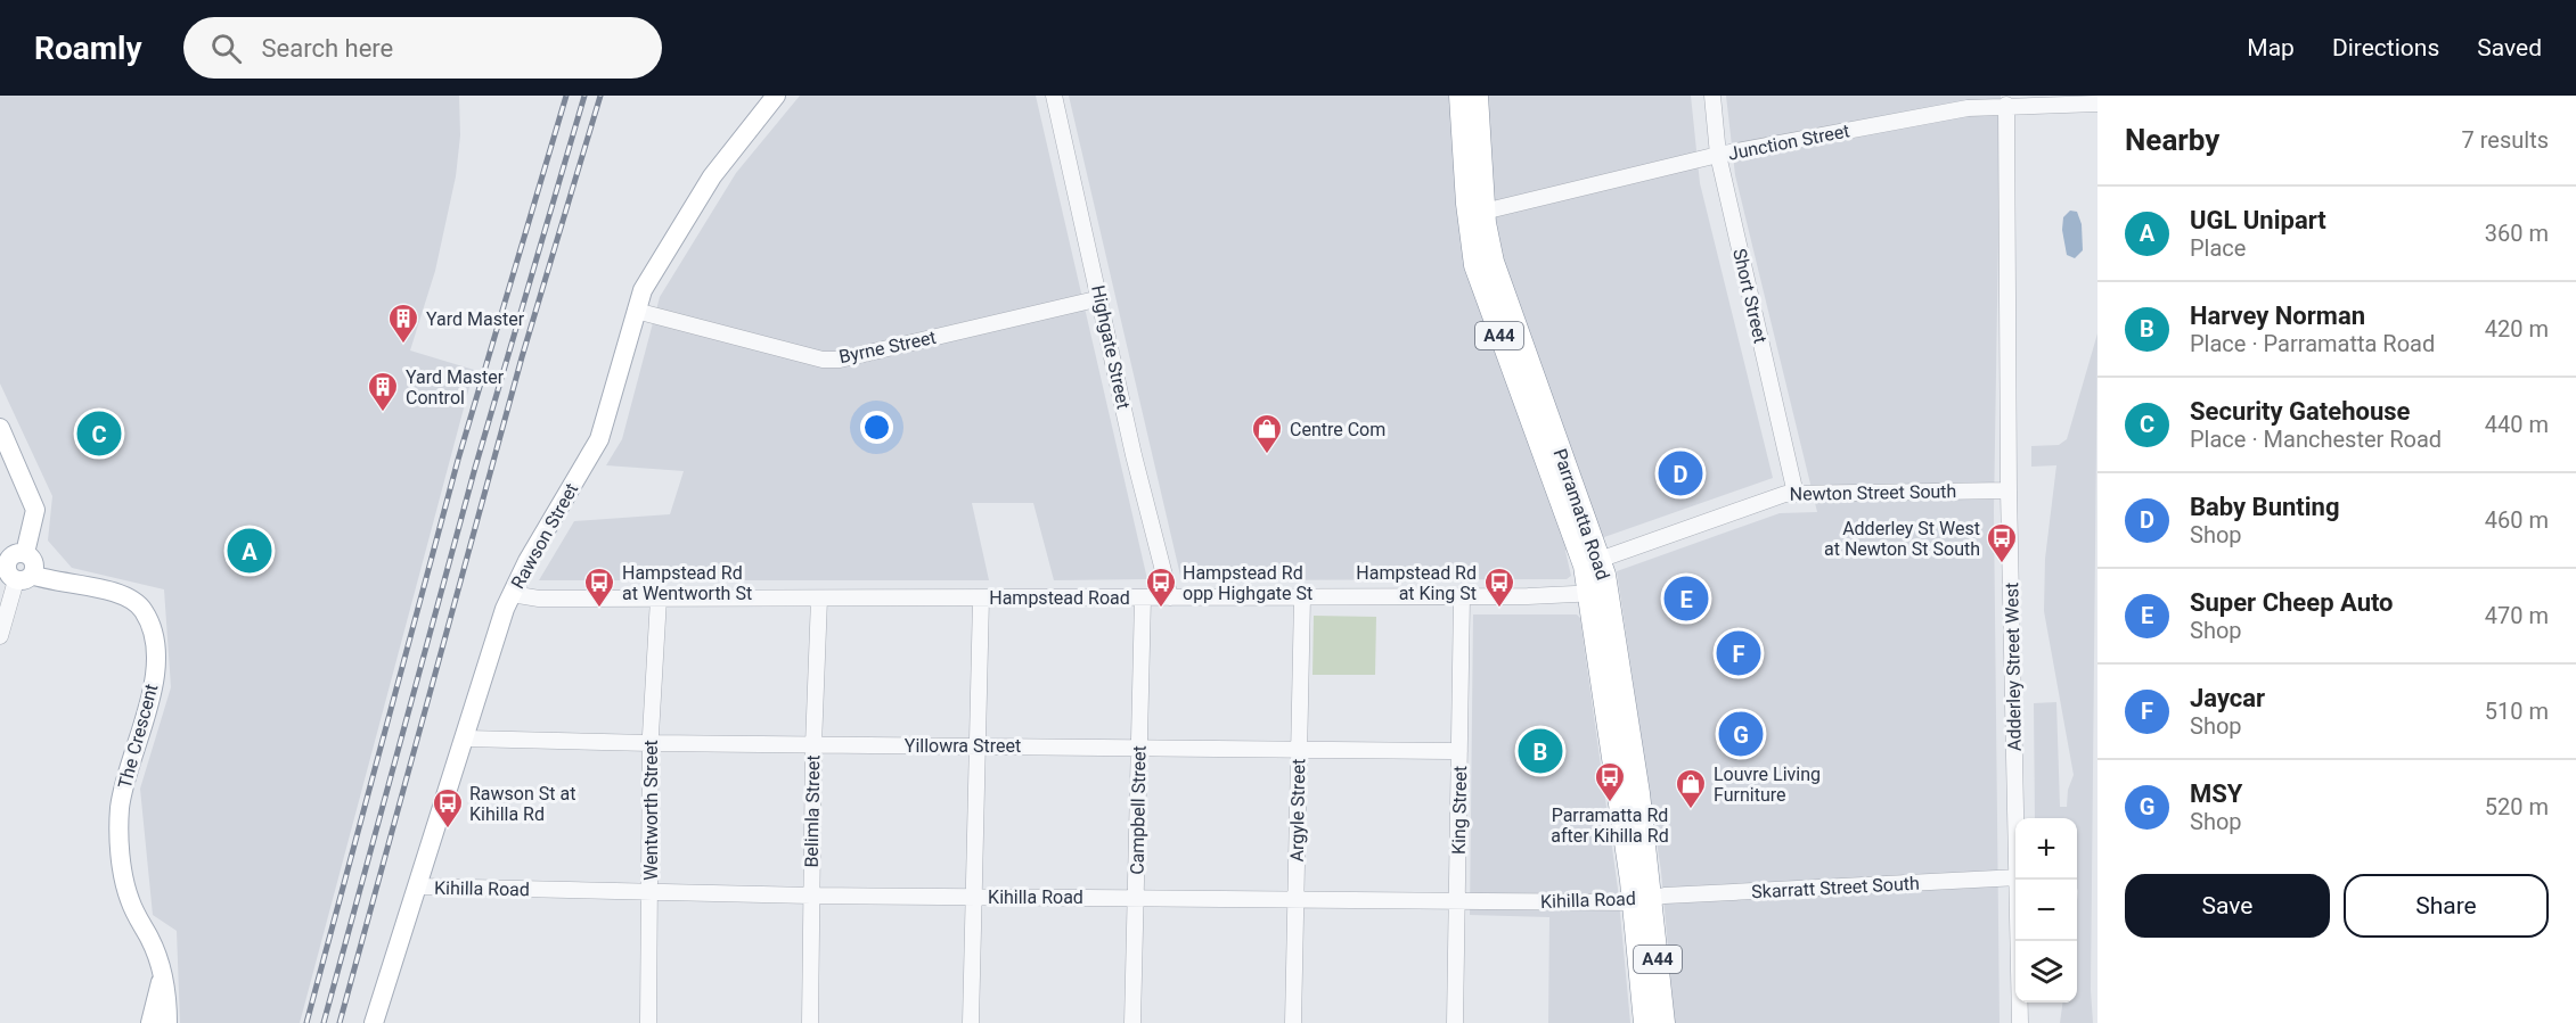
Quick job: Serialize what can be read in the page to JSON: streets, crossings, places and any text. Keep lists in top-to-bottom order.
{
  "streets": {
    "highway": ["A44", "Parramatta Road"],
    "main road": ["Rawson Street", "The Crescent"],
    "street": [
      "Junction Street",
      "Short Street",
      "Byrne Street",
      "Highgate Street",
      "Newton Street South",
      "Hampstead Road",
      "Adderley Street West",
      "Yillowra Street",
      "Wentworth Street",
      "Campbell Street",
      "Argyle Street",
      "King Street",
      "Belimla Street",
      "Skarratt Street South",
      "Kihilla Road"
    ]
  },
  "crossings": [
    ["Junction Street", "Short Street"],
    ["Junction Street", "Parramatta Road"],
    ["Junction Street", "Adderley Street West"],
    ["Short Street", "Newton Street South"],
    ["Byrne Street", "Highgate Street"],
    ["Byrne Street", "Rawson Street"],
    ["Highgate Street", "Hampstead Road"],
    ["Newton Street South", "Parramatta Road"],
    ["Newton Street South", "Adderley Street West"],
    ["Parramatta Road", "Hampstead Road"],
    ["Parramatta Road", "Skarratt Street South"],
    ["Parramatta Road", "Kihilla Road"],
    ["Rawson Street", "Hampstead Road"],
    ["Rawson Street", "Yillowra Street"],
    ["Rawson Street", "Kihilla Road"],
    ["Hampstead Road", "Wentworth Street"],
    ["Hampstead Road", "Campbell Street"],
    ["Hampstead Road", "Argyle Street"],
    ["Hampstead Road", "King Street"],
    ["Hampstead Road", "Belimla Street"],
    ["Yillowra Street", "Wentworth Street"],
    ["Yillowra Street", "Campbell Street"],
    ["Yillowra Street", "Argyle Street"],
    ["Yillowra Street", "King Street"],
    ["Yillowra Street", "Belimla Street"],
    ["Wentworth Street", "Kihilla Road"],
    ["Campbell Street", "Kihilla Road"],
    ["Argyle Street", "Kihilla Road"],
    ["King Street", "Kihilla Road"],
    ["Belimla Street", "Kihilla Road"],
    ["Skarratt Street South", "Kihilla Road"]
  ],
  "places": {
    "building": ["Yard Master", "Yard Master Control"],
    "shop": ["Centre Com", "Louvre Living Furniture"],
    "bus stop": [
      "Adderley St West at Newton St South",
      "Hampstead Rd at Wentworth St",
      "Hampstead Rd opp Highgate St",
      "Hampstead Rd at King St",
      "Parramatta Rd after Kihilla Rd",
      "Rawson St at Kihilla Rd"
    ]
  },
  "page": {
    "header": "Roamly",
    "search": "Search here",
    "nav": ["Map", "Directions", "Saved"],
    "heading": ["Nearby", "7 results"],
    "list": [
      {
        "mark": "A",
        "name": "UGL Unipart",
        "note": "Place",
        "value": "360 m"
      },
      {
        "mark": "B",
        "name": "Harvey Norman",
        "note": "Place · Parramatta Road",
        "value": "420 m"
      },
      {
        "mark": "C",
        "name": "Security Gatehouse",
        "note": "Place · Manchester Road",
        "value": "440 m"
      },
      {
        "mark": "D",
        "name": "Baby Bunting",
        "note": "Shop",
        "value": "460 m"
      },
      {
        "mark": "E",
        "name": "Super Cheep Auto",
        "note": "Shop",
        "value": "470 m"
      },
      {
        "mark": "F",
        "name": "Jaycar",
        "note": "Shop",
        "value": "510 m"
      },
      {
        "mark": "G",
        "name": "MSY",
        "note": "Shop",
        "value": "520 m"
      }
    ],
    "pins": [
      "C",
      "D",
      "A",
      "E",
      "F",
      "G",
      "B"
    ],
    "map_buttons": ["+", "−"],
    "buttons": ["Save", "Share"]
  }
}
